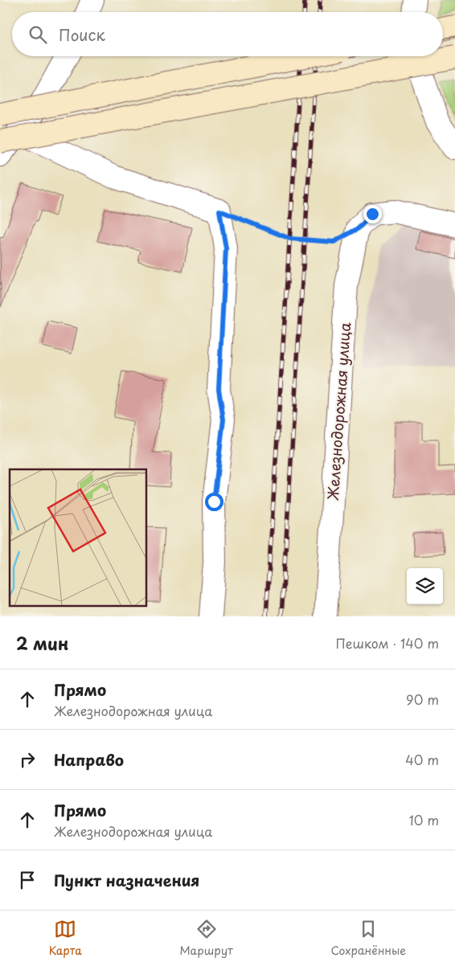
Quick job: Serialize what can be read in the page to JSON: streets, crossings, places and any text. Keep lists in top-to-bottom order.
{
  "streets": {
    "street": ["Железнодорожная улица"]
  },
  "page": {
    "search": "Поиск",
    "heading": ["2 мин", "Пешком · 140 m"],
    "list": [
      ["Прямо", "Железнодорожная улица", "90 m"],
      ["Направо", "40 m"],
      ["Прямо", "Железнодорожная улица", "10 m"],
      "Пункт назначения"
    ],
    "nav": ["Карта", "Маршрут", "Сохранённые"]
  }
}
